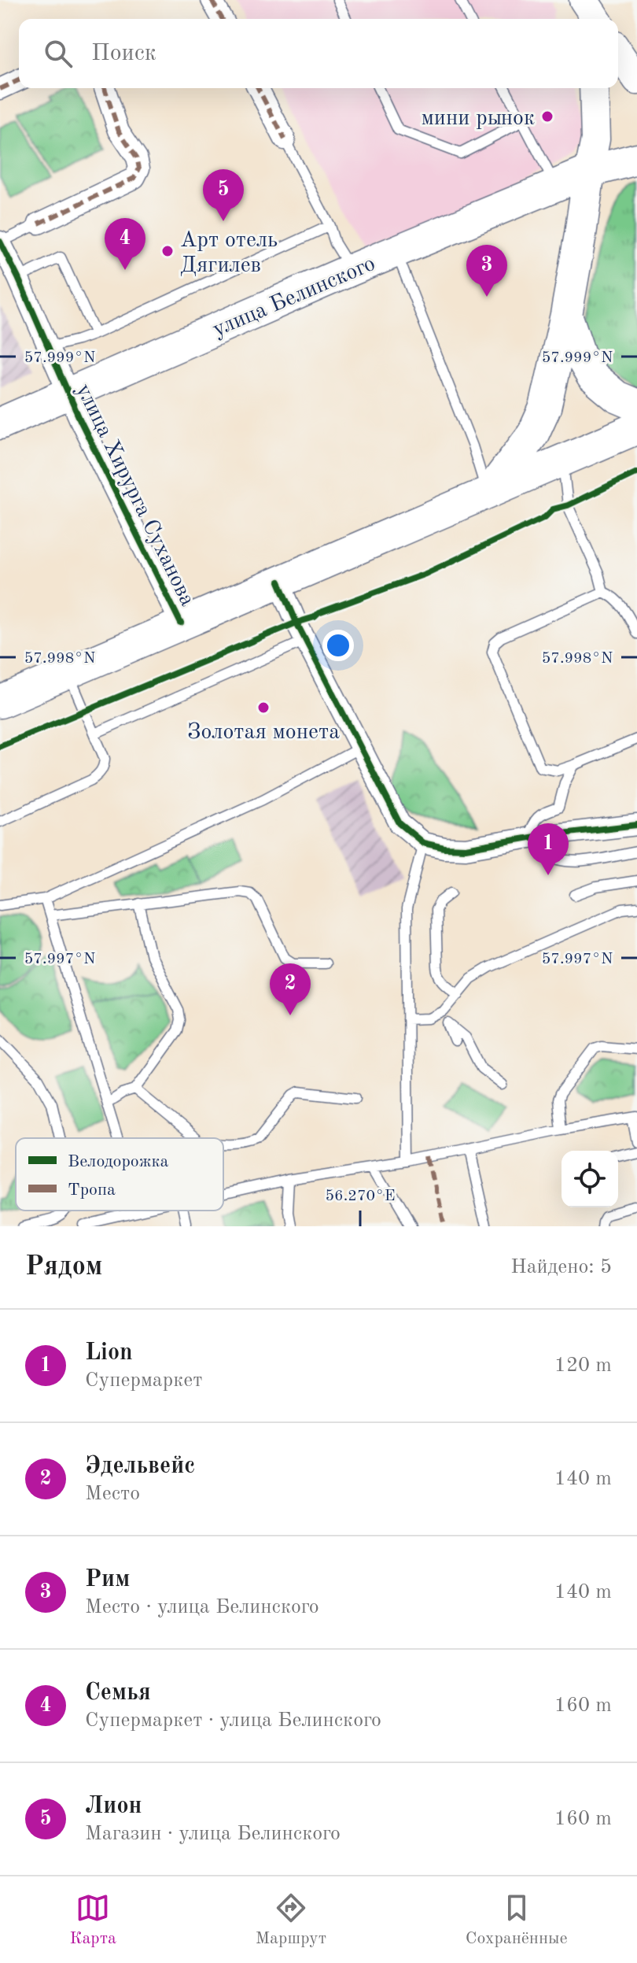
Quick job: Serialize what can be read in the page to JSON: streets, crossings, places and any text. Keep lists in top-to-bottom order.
{
  "streets": {
    "main road": ["улица Белинского"],
    "street": ["улица Хирурга Суханова"]
  },
  "crossings": [
    ["улица Белинского", "улица Хирурга Суханова"]
  ],
  "places": ["мини рынок", "Арт отель Дягилев", "Золотая монета"],
  "legend": ["Велодорожка", "Тропа"],
  "page": {
    "search": "Поиск",
    "pins": [
      "5",
      "4",
      "3",
      "1",
      "2"
    ],
    "heading": ["Рядом", "Найдено: 5"],
    "list": [
      {
        "mark": "1",
        "name": "Lion",
        "note": "Супермаркет",
        "value": "120 m"
      },
      {
        "mark": "2",
        "name": "Эдельвейс",
        "note": "Место",
        "value": "140 m"
      },
      {
        "mark": "3",
        "name": "Рим",
        "note": "Место · улица Белинского",
        "value": "140 m"
      },
      {
        "mark": "4",
        "name": "Семья",
        "note": "Супермаркет · улица Белинского",
        "value": "160 m"
      },
      {
        "mark": "5",
        "name": "Лион",
        "note": "Магазин · улица Белинского",
        "value": "160 m"
      }
    ],
    "nav": ["Карта", "Маршрут", "Сохранённые"]
  },
  "coordinates": [
    "57.999°N",
    "57.998°N",
    "57.997°N",
    "56.270°E"
  ]
}
